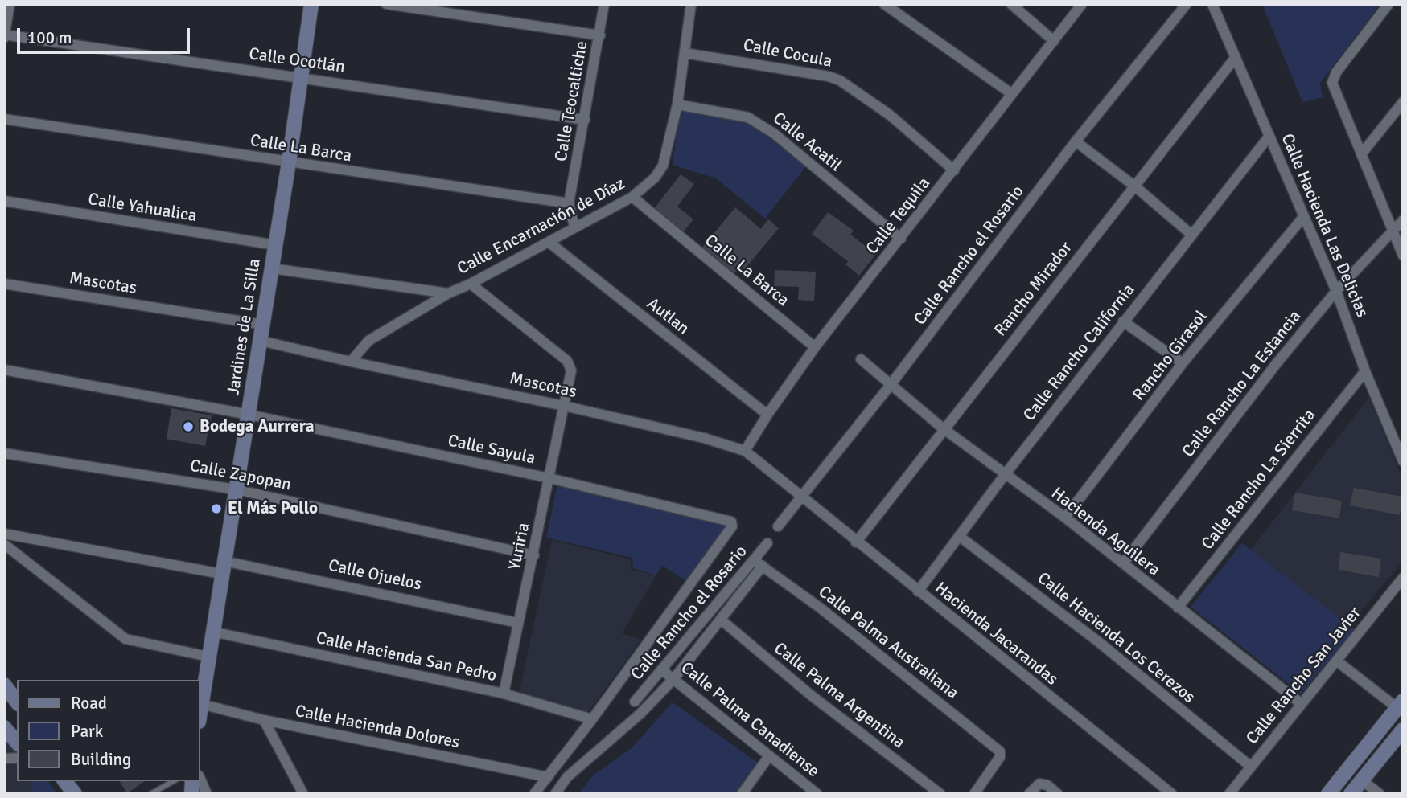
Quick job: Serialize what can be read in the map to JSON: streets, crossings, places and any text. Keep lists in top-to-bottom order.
{
  "streets": {
    "street": [
      "Calle Cocula",
      "Calle Ocotlán",
      "Calle Teocaltiche",
      "Calle Acatil",
      "Calle La Barca",
      "Calle Yahualica",
      "Calle Tequila",
      "Calle Hacienda Las Delicias",
      "Calle Encarnación de Díaz",
      "Calle Rancho el Rosario",
      "Mascotas",
      "Rancho Mirador",
      "Autlan",
      "Jardines de La Silla",
      "Calle Rancho California",
      "Rancho Girasol",
      "Calle Rancho La Estancia",
      "Calle Sayula",
      "Calle Zapopan",
      "Calle Rancho La Sierrita",
      "Hacienda Aguilera",
      "Yuriria",
      "Calle Ojuelos",
      "Hacienda Jacarandas",
      "Calle Hacienda Los Cerezos",
      "Calle Palma Australiana",
      "Calle Hacienda San Pedro",
      "Calle Rancho San Javier",
      "Calle Palma Argentina",
      "Calle Palma Canadiense",
      "Calle Hacienda Dolores"
    ]
  },
  "crossings": [
    ["Calle Cocula", "Calle Tequila"],
    ["Calle Cocula", "Calle Encarnación de Díaz"],
    ["Calle Ocotlán", "Calle Teocaltiche"],
    ["Calle Ocotlán", "Jardines de La Silla"],
    ["Calle Teocaltiche", "Calle La Barca"],
    ["Calle Acatil", "Calle Tequila"],
    ["Calle Acatil", "Calle Encarnación de Díaz"],
    ["Calle La Barca", "Calle Tequila"],
    ["Calle La Barca", "Calle Encarnación de Díaz"],
    ["Calle La Barca", "Jardines de La Silla"],
    ["Calle Yahualica", "Jardines de La Silla"],
    ["Calle Tequila", "Mascotas"],
    ["Calle Tequila", "Autlan"],
    ["Calle Hacienda Las Delicias", "Rancho Mirador"],
    ["Calle Hacienda Las Delicias", "Calle Rancho California"],
    ["Calle Hacienda Las Delicias", "Rancho Girasol"],
    ["Calle Hacienda Las Delicias", "Calle Rancho La Estancia"],
    ["Calle Hacienda Las Delicias", "Calle Rancho La Sierrita"],
    ["Calle Encarnación de Díaz", "Mascotas"],
    ["Calle Encarnación de Díaz", "Autlan"],
    ["Calle Rancho el Rosario", "Mascotas"],
    ["Calle Rancho el Rosario", "Hacienda Aguilera"],
    ["Calle Rancho el Rosario", "Hacienda Jacarandas"],
    ["Calle Rancho el Rosario", "Calle Palma Australiana"],
    ["Calle Rancho el Rosario", "Calle Palma Canadiense"],
    ["Mascotas", "Jardines de La Silla"],
    ["Mascotas", "Yuriria"],
    ["Mascotas", "Hacienda Jacarandas"],
    ["Rancho Mirador", "Hacienda Aguilera"],
    ["Rancho Mirador", "Hacienda Jacarandas"],
    ["Jardines de La Silla", "Calle Sayula"],
    ["Jardines de La Silla", "Calle Zapopan"],
    ["Jardines de La Silla", "Calle Ojuelos"],
    ["Jardines de La Silla", "Calle Hacienda San Pedro"],
    ["Jardines de La Silla", "Calle Hacienda Dolores"],
    ["Calle Rancho California", "Hacienda Aguilera"],
    ["Calle Rancho California", "Hacienda Jacarandas"],
    ["Calle Rancho California", "Calle Hacienda Los Cerezos"],
    ["Rancho Girasol", "Hacienda Aguilera"],
    ["Calle Rancho La Estancia", "Hacienda Aguilera"],
    ["Calle Sayula", "Yuriria"],
    ["Calle Sayula", "Calle Hacienda San Pedro"],
    ["Calle Zapopan", "Yuriria"],
    ["Calle Rancho La Sierrita", "Hacienda Aguilera"],
    ["Hacienda Aguilera", "Calle Rancho San Javier"],
    ["Yuriria", "Calle Ojuelos"],
    ["Yuriria", "Calle Hacienda San Pedro"],
    ["Calle Hacienda Los Cerezos", "Calle Rancho San Javier"]
  ],
  "places": ["Bodega Aurrera", "El Más Pollo"],
  "legend": ["Road", "Park", "Building"],
  "scale_bar": "100 m"
}
